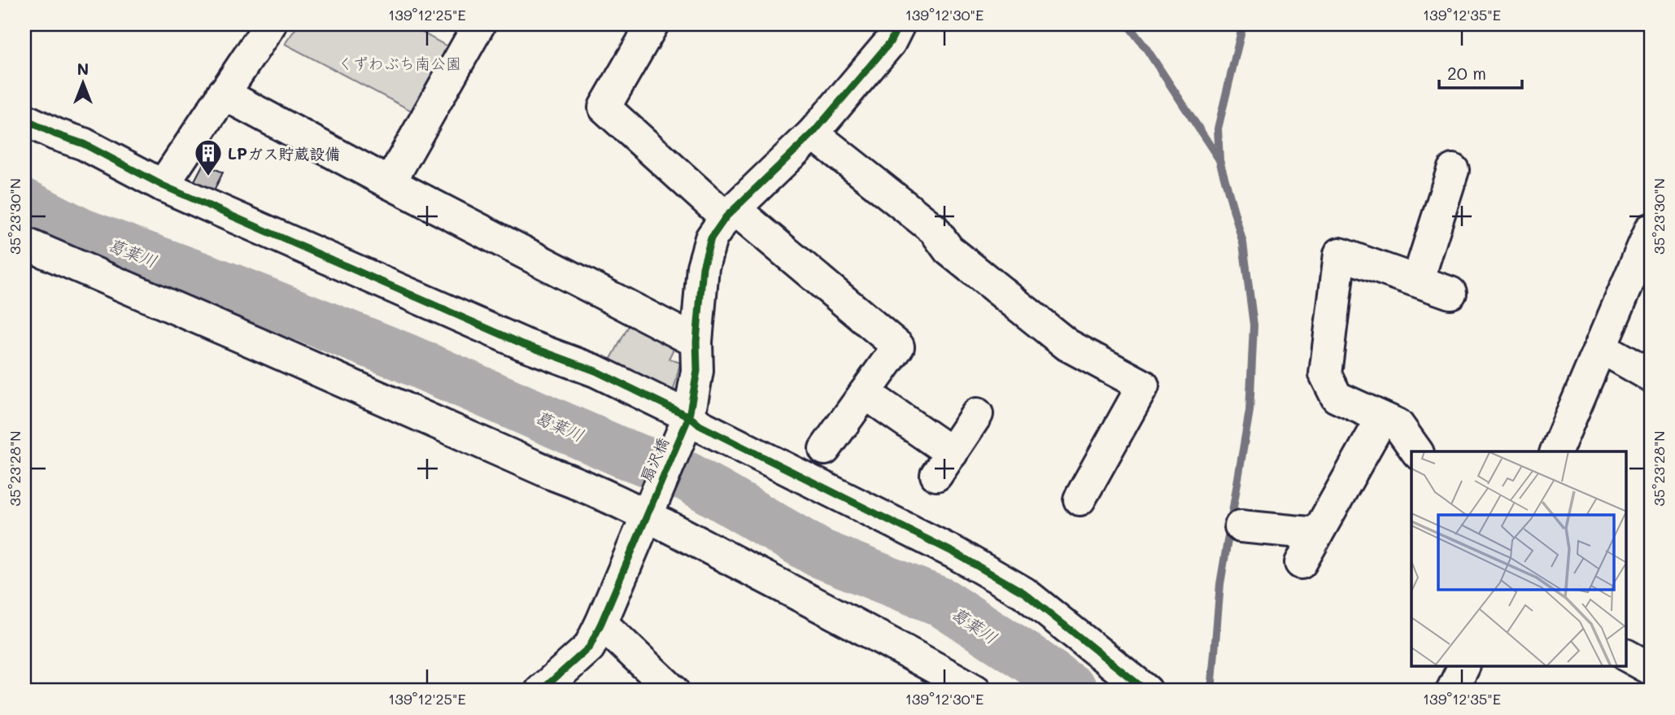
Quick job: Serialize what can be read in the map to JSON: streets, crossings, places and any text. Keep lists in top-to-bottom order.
{
  "streets": {
    "street": ["扇沢橋"]
  },
  "water": ["葛葉川"],
  "parks": ["くずわぶち南公園"],
  "places": {
    "building": ["LPガス貯蔵設備"]
  },
  "scale_bar": "20 m",
  "north": "top",
  "coordinates": [
    "139°12'25\"E",
    "139°12'30\"E",
    "139°12'35\"E",
    "35°23'30\"N",
    "35°23'28\"N"
  ]
}
